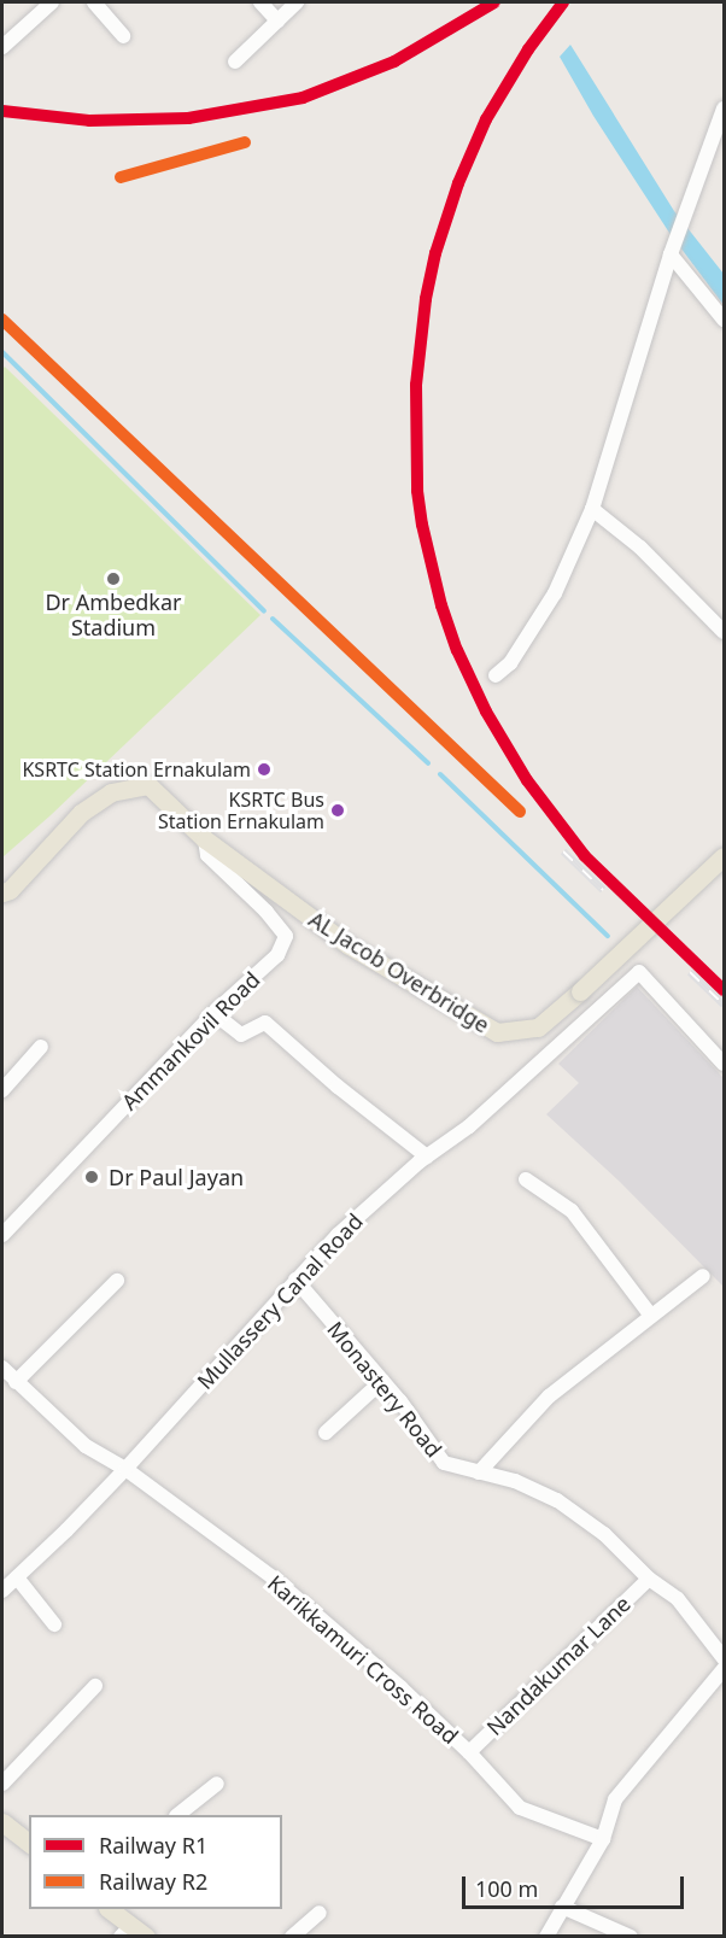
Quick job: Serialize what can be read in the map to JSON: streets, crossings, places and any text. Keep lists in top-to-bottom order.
{
  "streets": {
    "main road": ["AL Jacob Overbridge"],
    "street": [
      "Ammankovil Road",
      "Mullassery Canal Road",
      "Monastery Road",
      "Karikkamuri Cross Road",
      "Nandakumar Lane"
    ]
  },
  "crossings": [
    ["AL Jacob Overbridge", "Ammankovil Road"],
    ["Mullassery Canal Road", "Monastery Road"],
    ["Mullassery Canal Road", "Karikkamuri Cross Road"],
    ["Monastery Road", "Nandakumar Lane"],
    ["Karikkamuri Cross Road", "Nandakumar Lane"]
  ],
  "places": [
    "Dr Ambedkar Stadium",
    "KSRTC Station Ernakulam",
    "KSRTC Bus Station Ernakulam",
    "Dr Paul Jayan"
  ],
  "lines": ["rail line R1", "rail line R2"],
  "legend": ["Railway R1", "Railway R2"],
  "scale_bar": "100 m"
}
